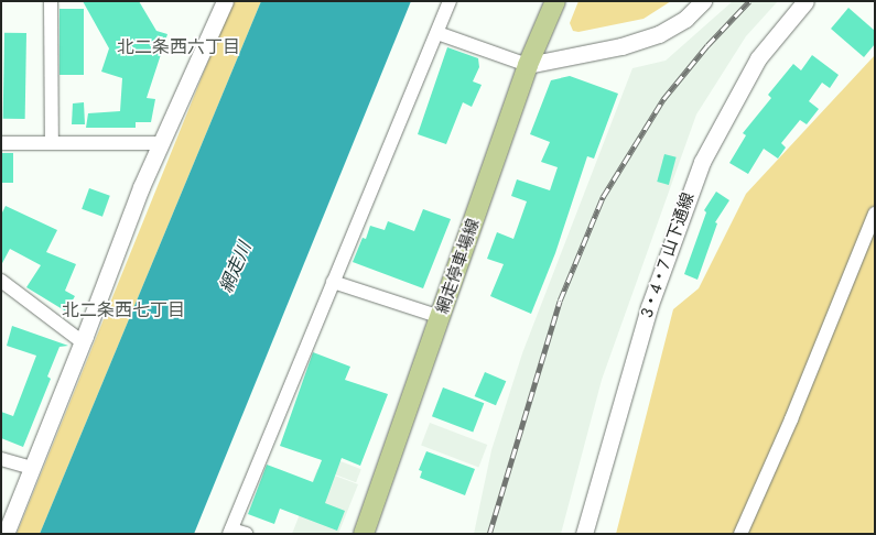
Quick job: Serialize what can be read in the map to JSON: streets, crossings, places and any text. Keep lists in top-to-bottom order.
{
  "streets": {
    "main road": ["網走停車場線"],
    "street": ["3・4・7 山下通線"]
  },
  "districts": ["北二条西六丁目", "北二条西七丁目"],
  "water": ["網走川"]
}
